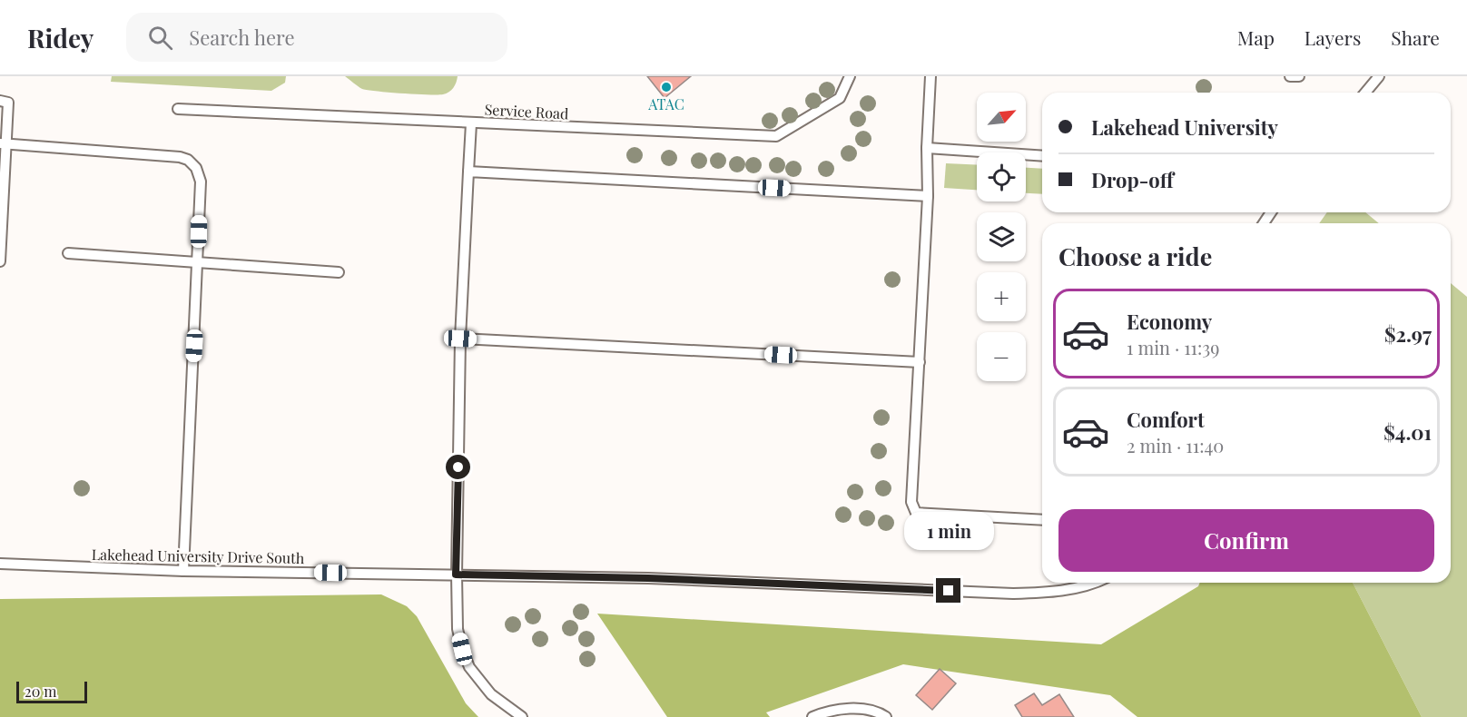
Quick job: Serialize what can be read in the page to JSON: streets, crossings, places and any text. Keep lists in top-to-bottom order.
{
  "streets": {
    "lane": ["Service Road", "Lakehead University Drive South"]
  },
  "places": ["ATAC"],
  "scale_bar": "20 m",
  "north": "top right",
  "page": {
    "header": "Ridey",
    "search": "Search here",
    "nav": ["Map", "Layers", "Share"],
    "map_buttons": ["+", "−"],
    "banner": ["Lakehead University", "Drop-off"],
    "heading": "Choose a ride",
    "list": [
      {
        "name": "Economy",
        "note": "1 min · 11:39",
        "value": "$2.97"
      },
      {
        "name": "Comfort",
        "note": "2 min · 11:40",
        "value": "$4.01"
      }
    ],
    "buttons": "Confirm",
    "bubble": "1 min",
    "scale": "20 m"
  }
}
